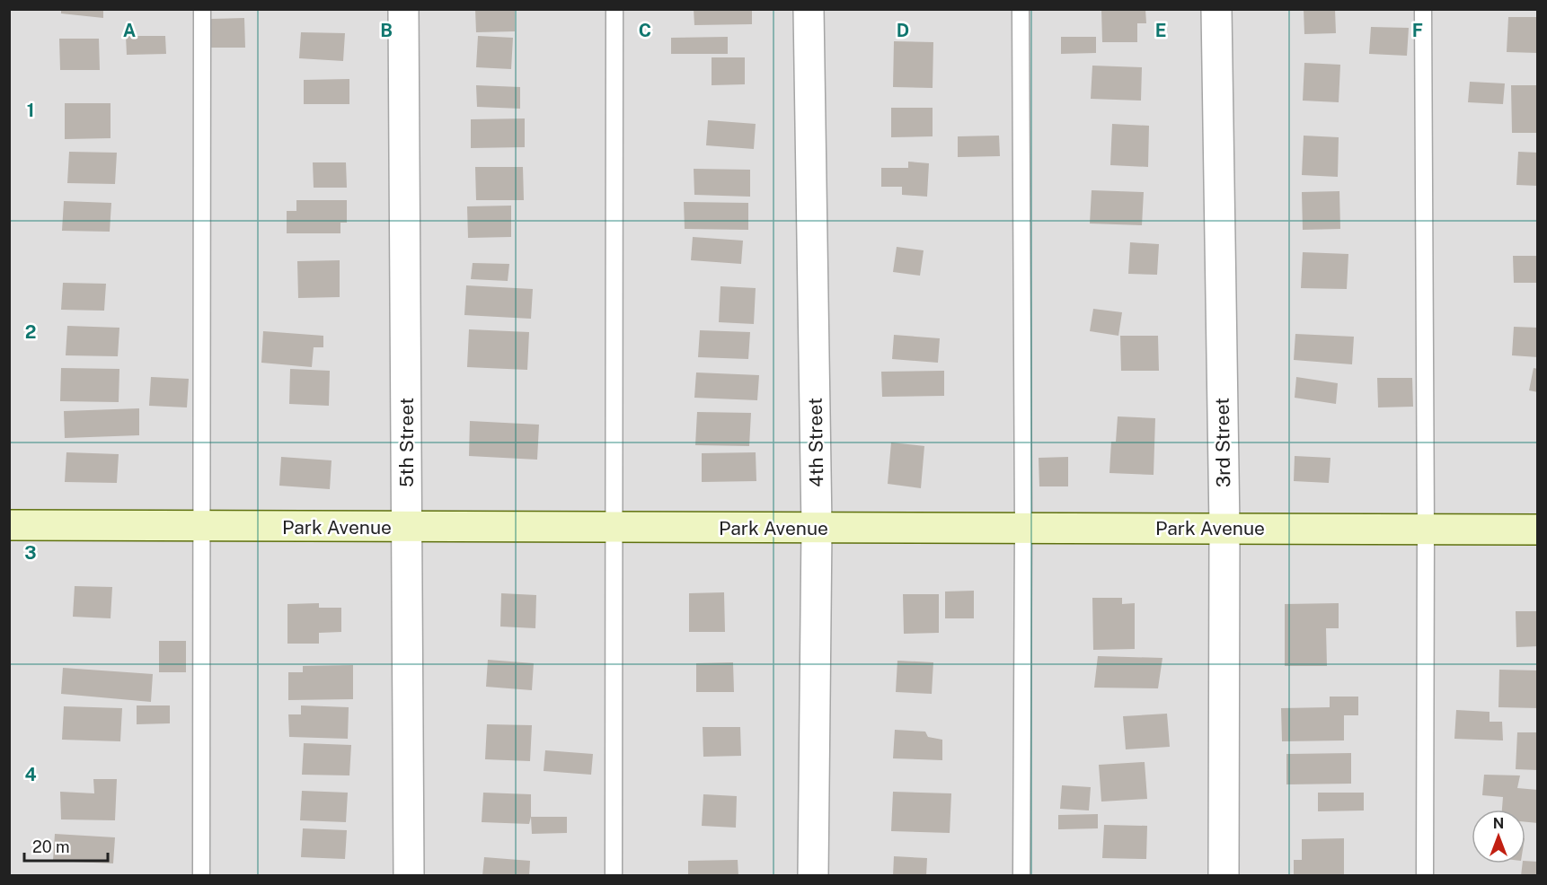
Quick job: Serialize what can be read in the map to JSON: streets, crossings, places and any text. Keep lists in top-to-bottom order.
{
  "streets": {
    "street": [
      "5th Street",
      "4th Street",
      "3rd Street",
      "Park Avenue"
    ]
  },
  "crossings": [
    ["5th Street", "Park Avenue"],
    ["4th Street", "Park Avenue"],
    ["3rd Street", "Park Avenue"]
  ],
  "scale_bar": "20 m",
  "north": "top",
  "grid": {
    "columns": [
      "A",
      "B",
      "C",
      "D",
      "E",
      "F"
    ],
    "rows": [
      "1",
      "2",
      "3",
      "4"
    ]
  }
}
